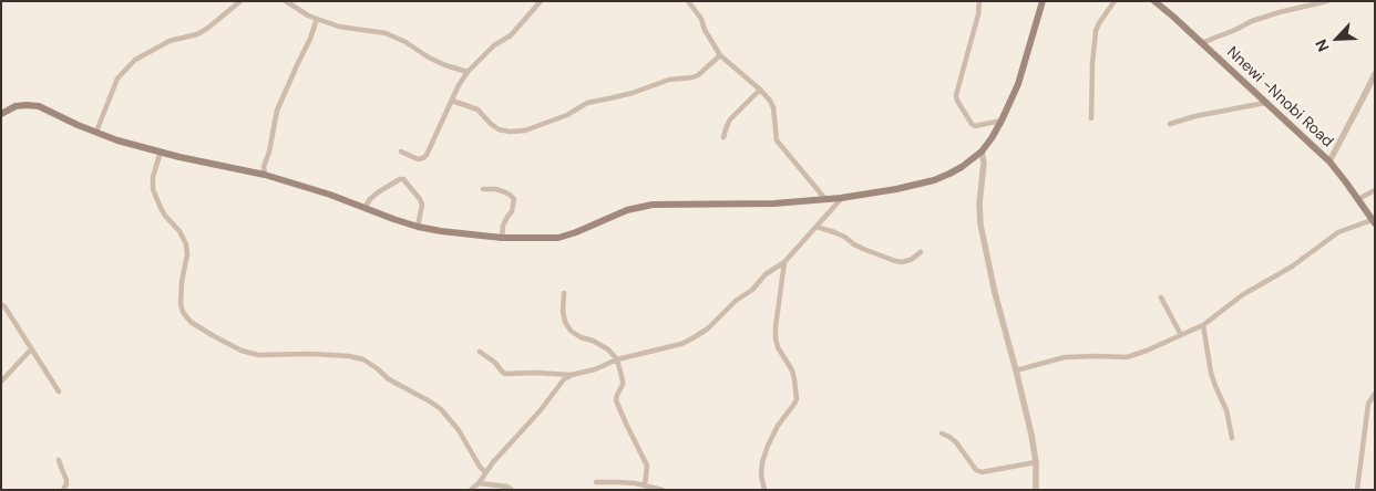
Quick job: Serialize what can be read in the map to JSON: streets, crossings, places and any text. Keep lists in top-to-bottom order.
{
  "streets": {
    "main road": ["Nnewi -Nnobi Road"]
  },
  "north": "bottom left"
}
